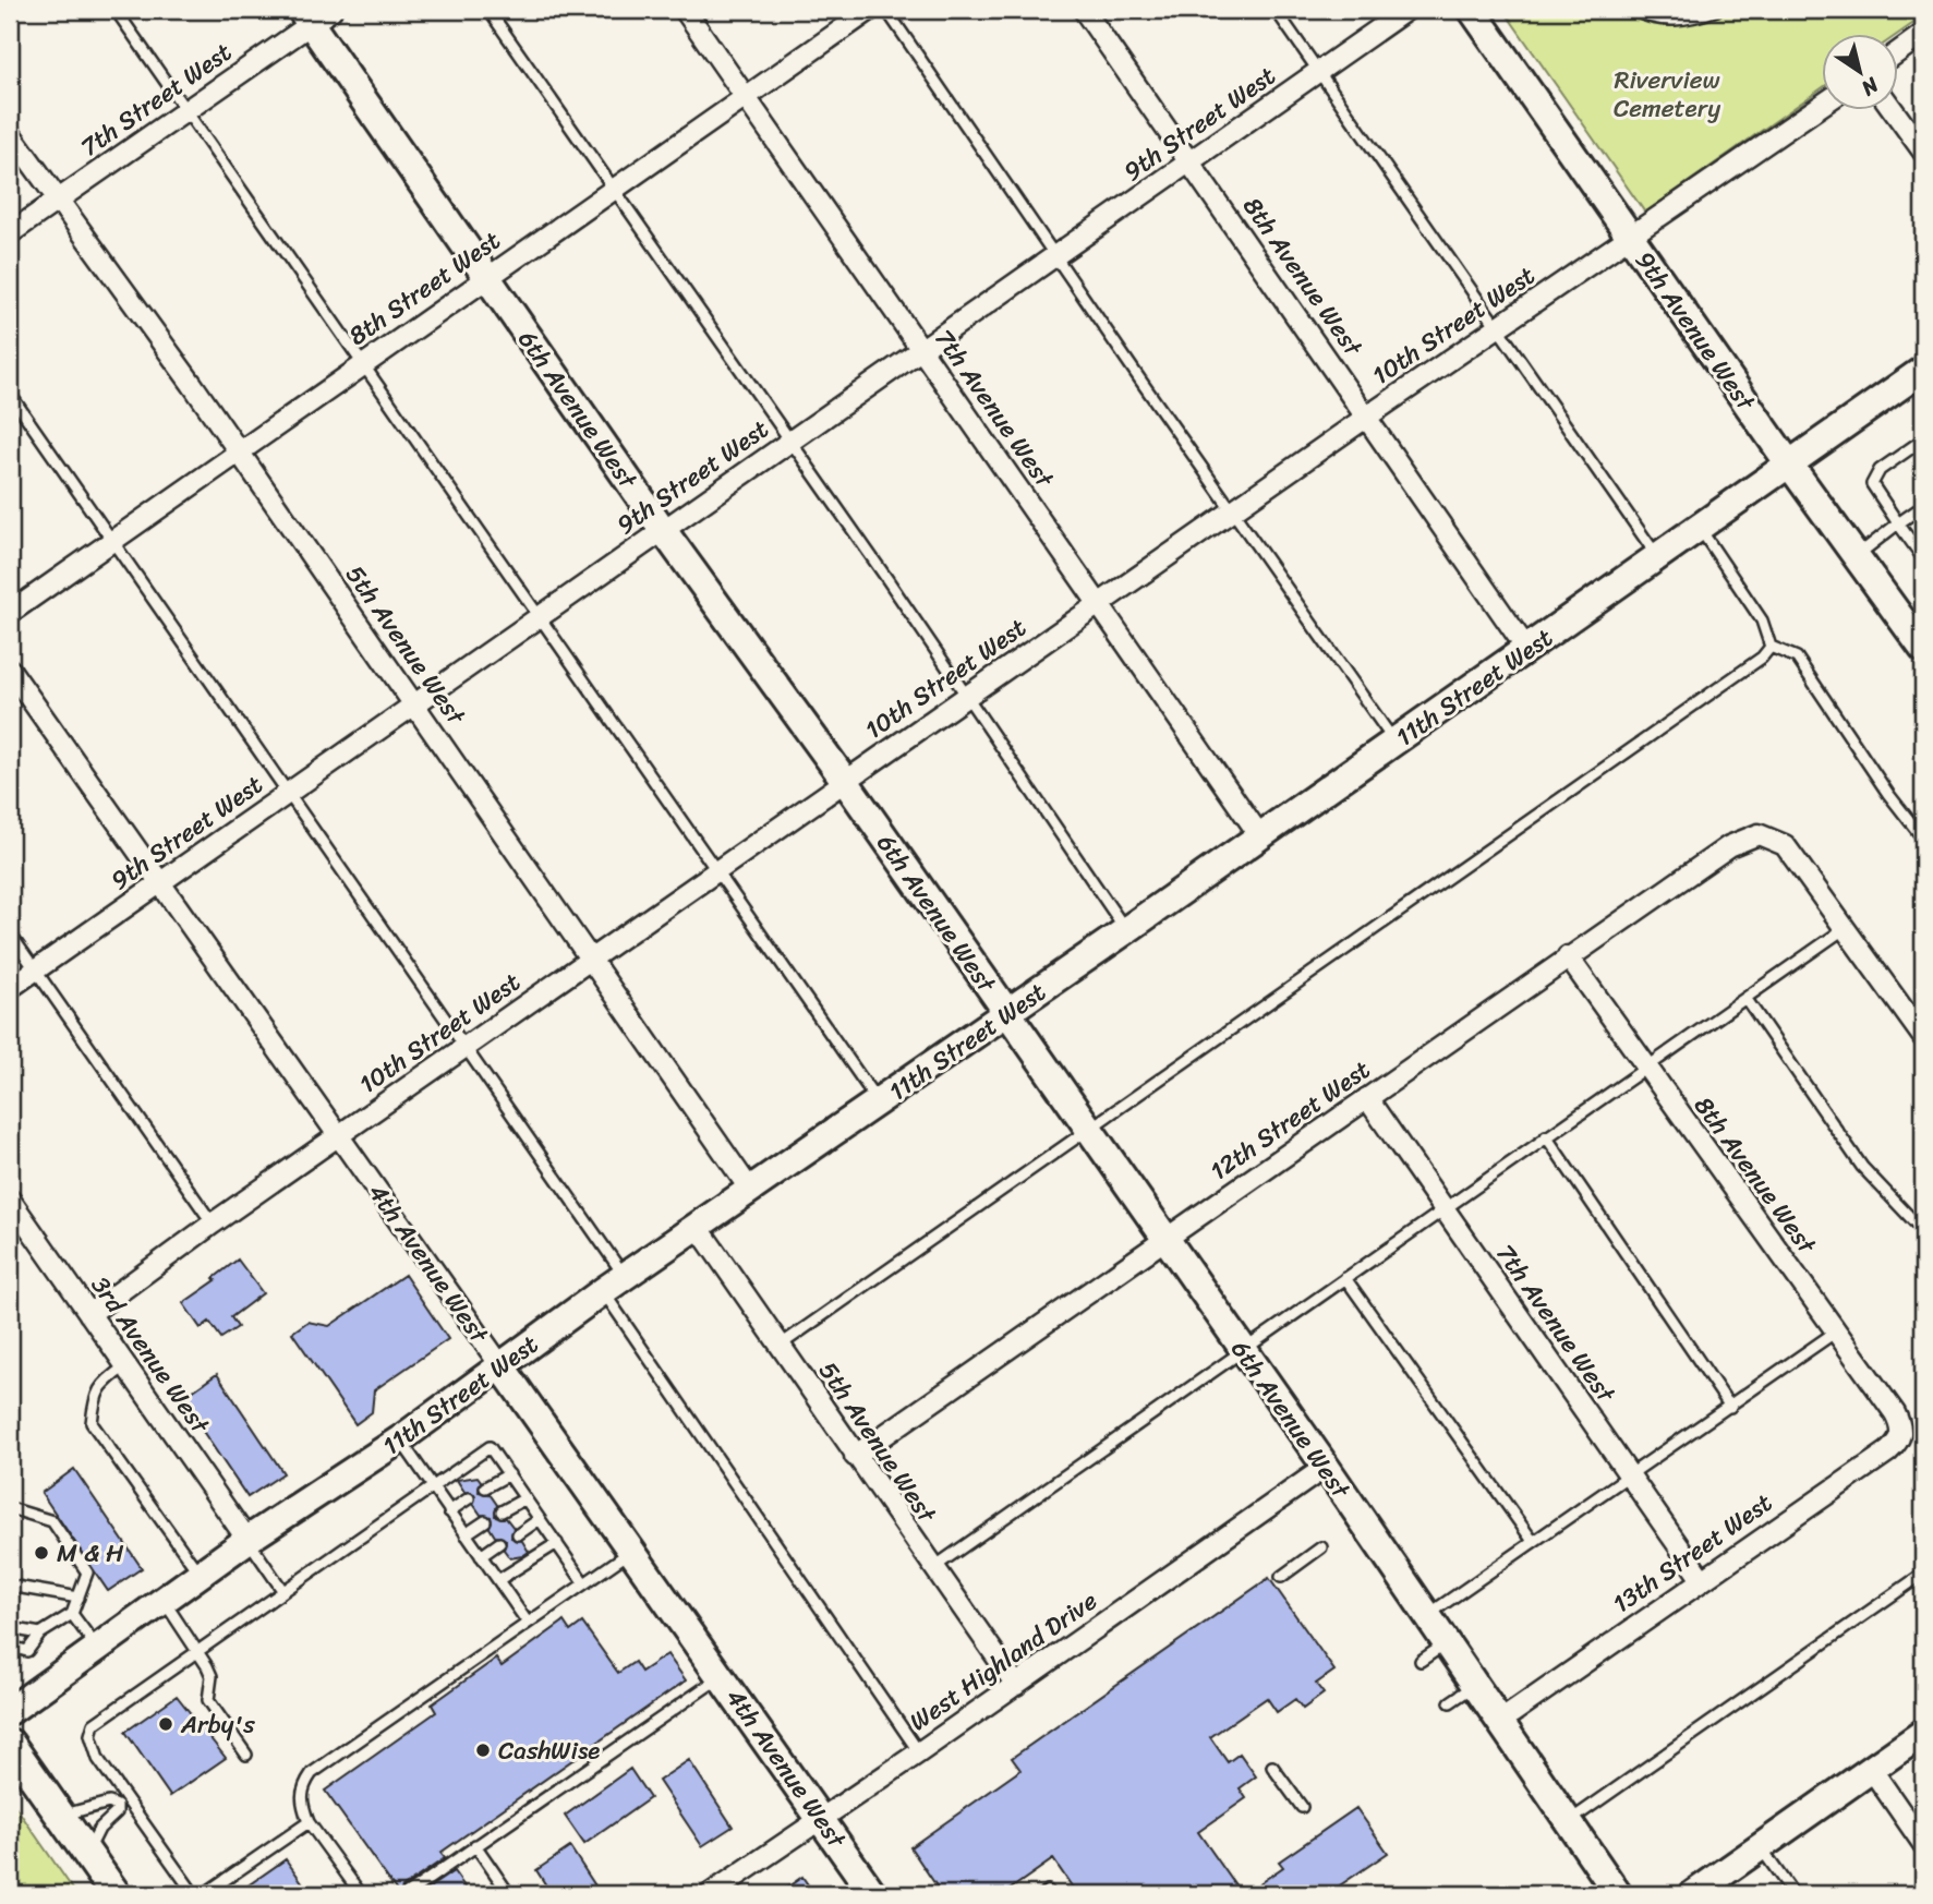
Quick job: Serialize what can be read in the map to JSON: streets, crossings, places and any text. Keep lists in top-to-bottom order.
{
  "streets": {
    "street": [
      "7th Street West",
      "9th Street West",
      "8th Avenue West",
      "8th Street West",
      "10th Street West",
      "9th Avenue West",
      "7th Avenue West",
      "6th Avenue West",
      "5th Avenue West",
      "11th Street West",
      "12th Street West",
      "4th Avenue West",
      "3rd Avenue West",
      "13th Street West",
      "West Highland Drive"
    ]
  },
  "crossings": [
    ["7th Street West", "6th Avenue West"],
    ["7th Street West", "5th Avenue West"],
    ["9th Street West", "8th Avenue West"],
    ["9th Street West", "7th Avenue West"],
    ["9th Street West", "6th Avenue West"],
    ["9th Street West", "5th Avenue West"],
    ["9th Street West", "4th Avenue West"],
    ["8th Avenue West", "10th Street West"],
    ["8th Avenue West", "11th Street West"],
    ["8th Avenue West", "12th Street West"],
    ["8th Avenue West", "13th Street West"],
    ["8th Street West", "7th Avenue West"],
    ["8th Street West", "6th Avenue West"],
    ["8th Street West", "5th Avenue West"],
    ["10th Street West", "9th Avenue West"],
    ["10th Street West", "7th Avenue West"],
    ["10th Street West", "6th Avenue West"],
    ["10th Street West", "5th Avenue West"],
    ["10th Street West", "4th Avenue West"],
    ["10th Street West", "3rd Avenue West"],
    ["9th Avenue West", "11th Street West"],
    ["7th Avenue West", "11th Street West"],
    ["7th Avenue West", "12th Street West"],
    ["7th Avenue West", "13th Street West"],
    ["6th Avenue West", "11th Street West"],
    ["6th Avenue West", "12th Street West"],
    ["6th Avenue West", "13th Street West"],
    ["6th Avenue West", "West Highland Drive"],
    ["5th Avenue West", "11th Street West"],
    ["5th Avenue West", "12th Street West"],
    ["5th Avenue West", "West Highland Drive"],
    ["11th Street West", "4th Avenue West"],
    ["11th Street West", "3rd Avenue West"],
    ["4th Avenue West", "West Highland Drive"]
  ],
  "parks": ["Riverview Cemetery"],
  "places": ["M & H", "Arby's", "CashWise"],
  "north": "bottom right"
}
